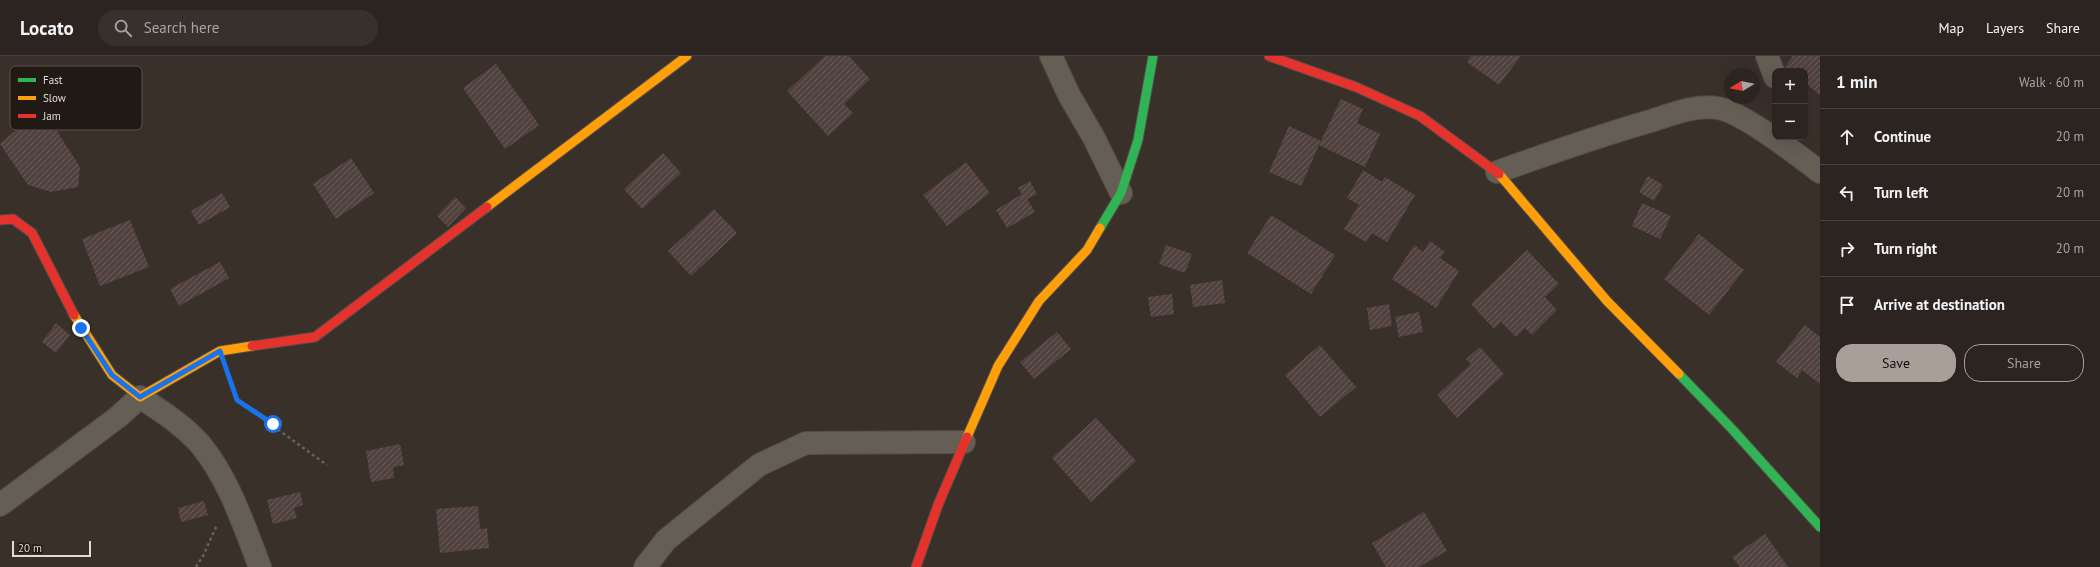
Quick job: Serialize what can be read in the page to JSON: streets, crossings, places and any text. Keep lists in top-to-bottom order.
{
  "legend": ["Fast", "Slow", "Jam"],
  "scale_bar": "20 m",
  "north": "left",
  "page": {
    "header": "Locato",
    "search": "Search here",
    "nav": ["Map", "Layers", "Share"],
    "heading": ["1 min", "Walk · 60 m"],
    "map_buttons": ["+", "−"],
    "list": [
      ["Continue", "20 m"],
      ["Turn left", "20 m"],
      ["Turn right", "20 m"],
      "Arrive at destination"
    ],
    "buttons": ["Save", "Share"],
    "scale": "20 m"
  }
}
